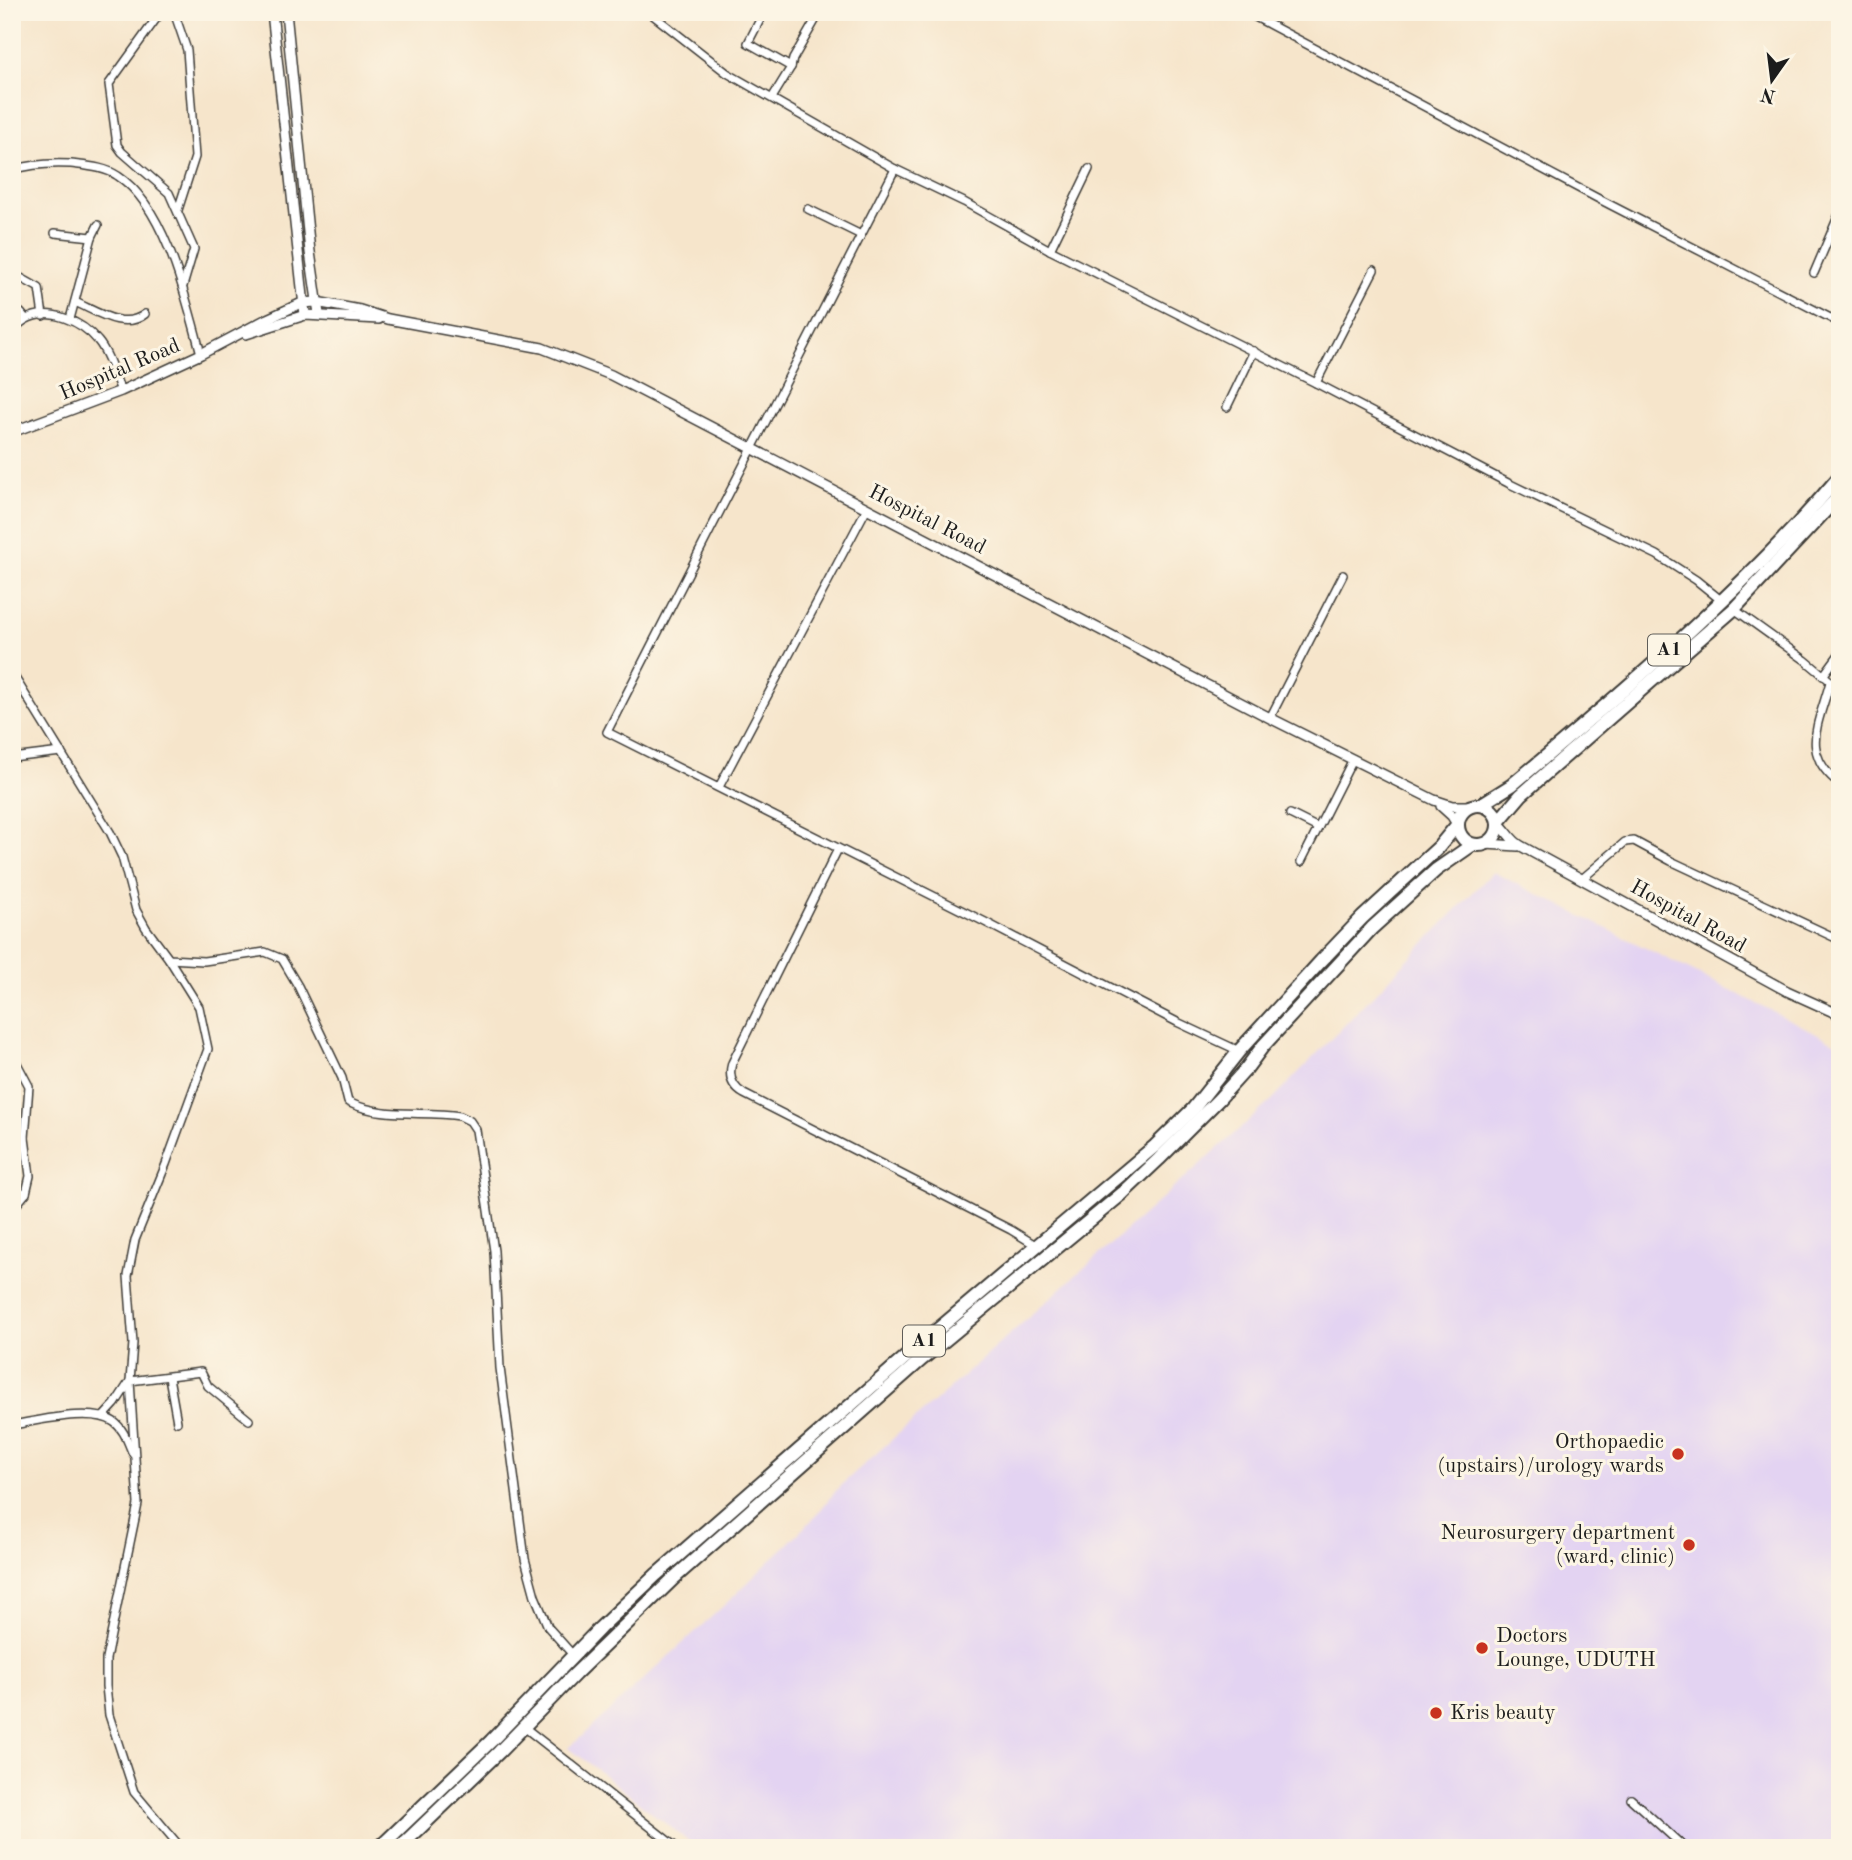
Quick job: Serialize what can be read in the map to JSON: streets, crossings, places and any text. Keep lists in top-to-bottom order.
{
  "streets": {
    "highway": ["A1"],
    "street": ["Hospital Road"]
  },
  "places": [
    "Orthopaedic (upstairs)/urology wards",
    "Neurosurgery department (ward, clinic)",
    "Doctors Lounge, UDUTH",
    "Kris beauty"
  ],
  "north": "bottom"
}
